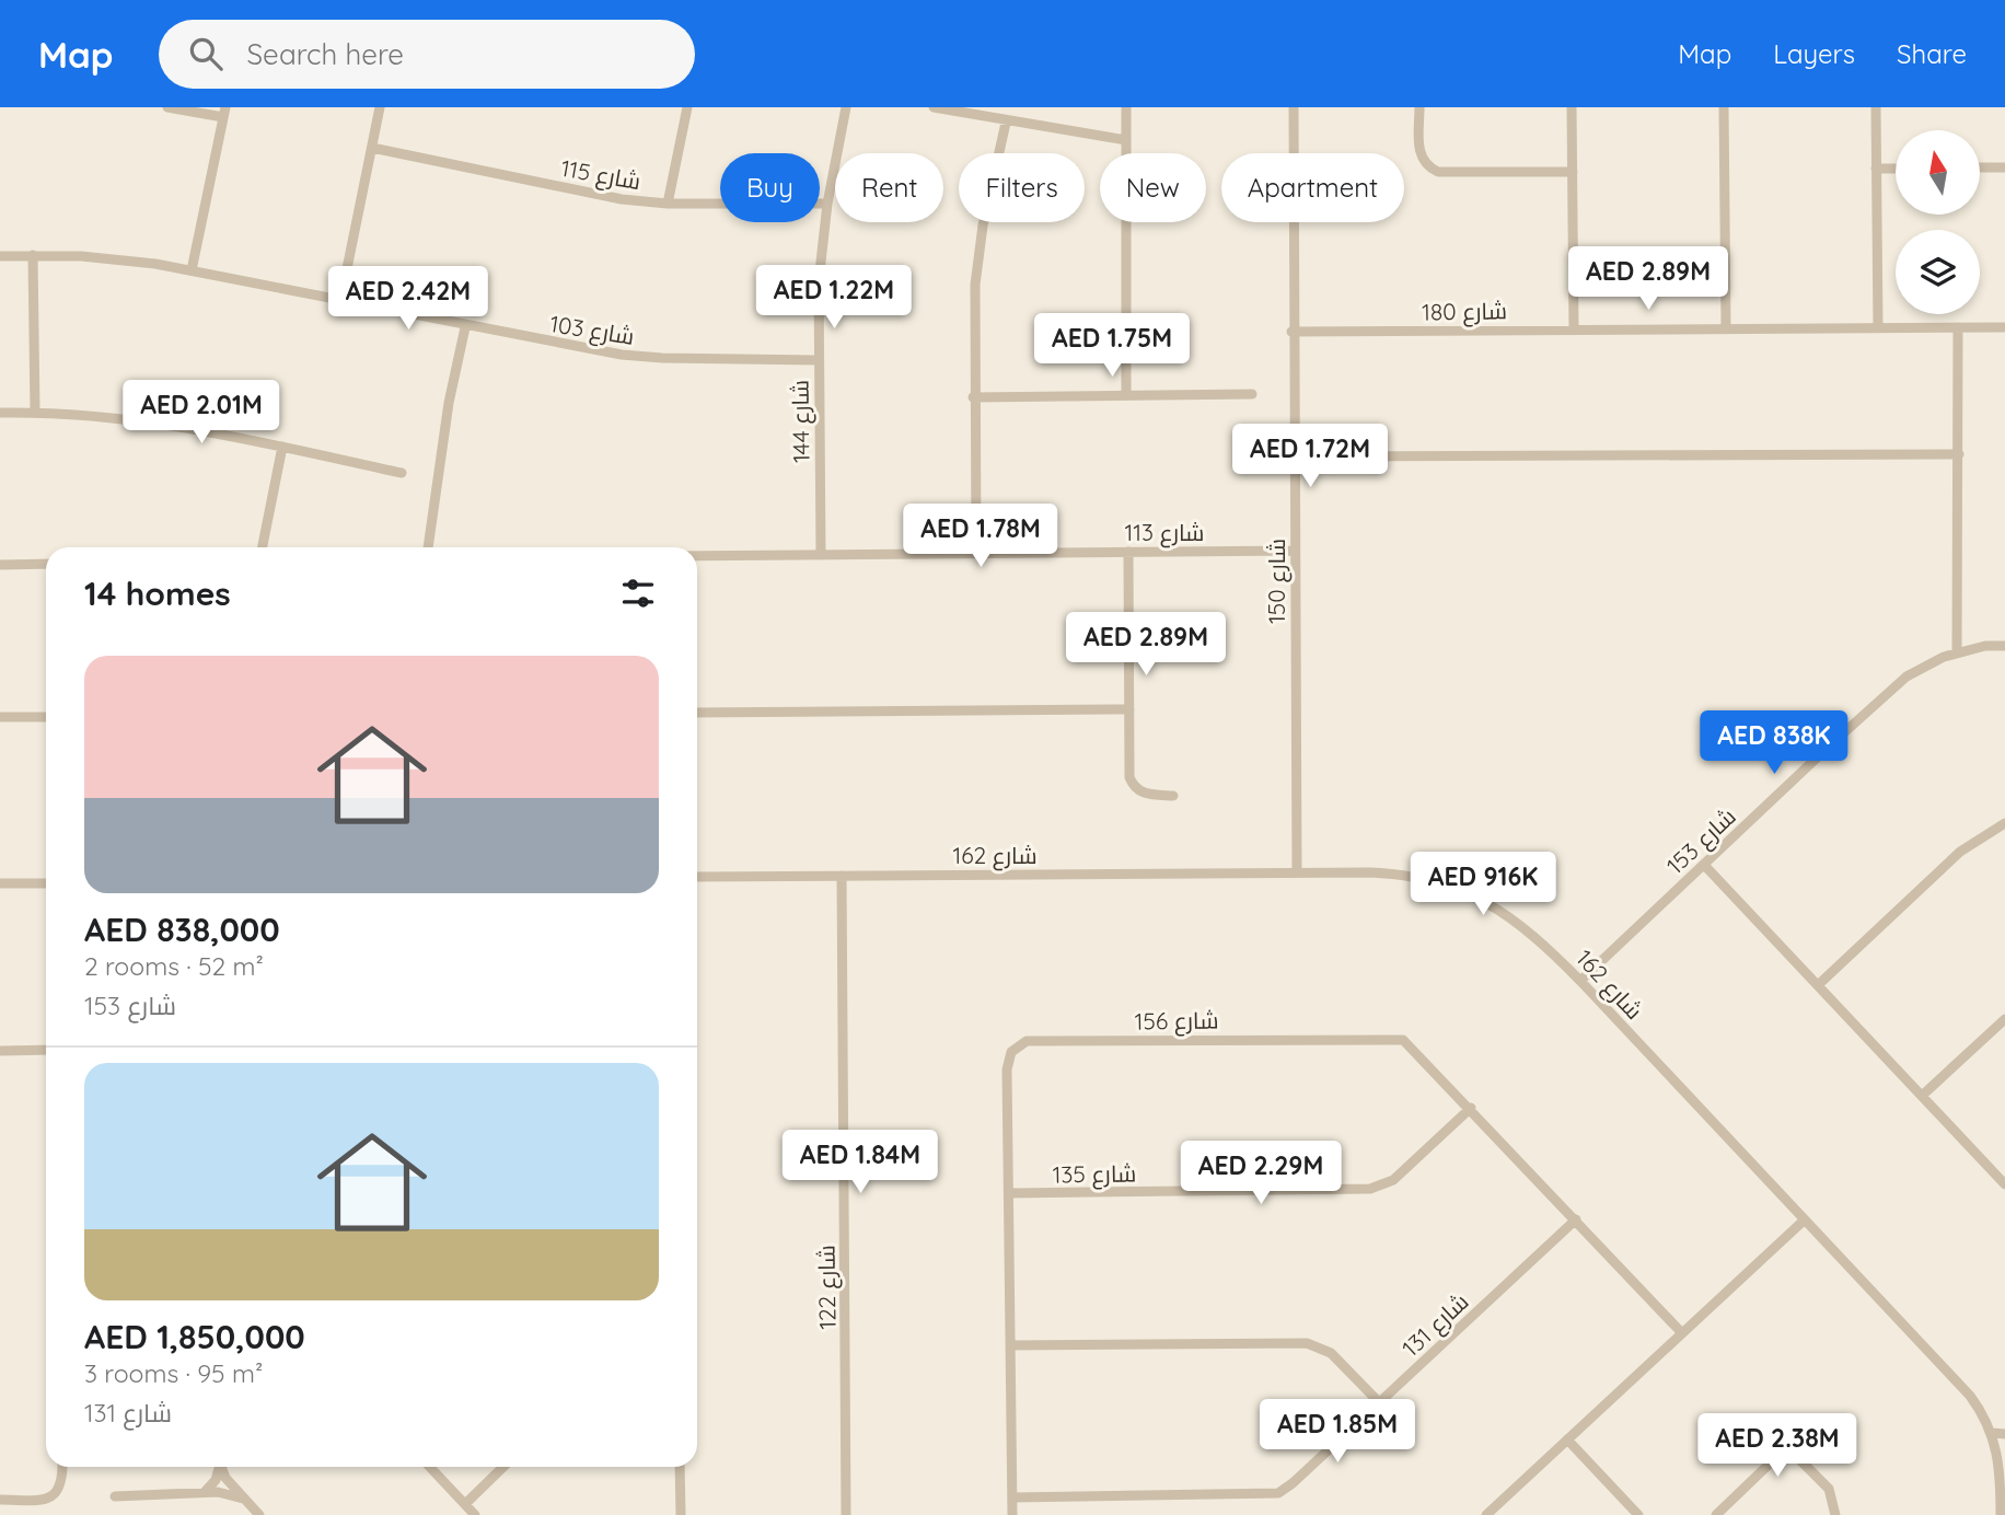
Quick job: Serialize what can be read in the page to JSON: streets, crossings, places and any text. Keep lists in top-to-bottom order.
{
  "streets": {
    "street": [
      "شارع 115",
      "شارع 180",
      "شارع 103",
      "شارع 144",
      "شارع 113",
      "شارع 150",
      "شارع 153",
      "شارع 162",
      "شارع 156",
      "شارع 135",
      "شارع 122",
      "شارع 131"
    ]
  },
  "crossings": [
    ["شارع 115", "شارع 144"],
    ["شارع 180", "شارع 150"],
    ["شارع 103", "شارع 144"],
    ["شارع 144", "شارع 113"],
    ["شارع 113", "شارع 150"],
    ["شارع 150", "شارع 162"],
    ["شارع 153", "شارع 162"],
    ["شارع 162", "شارع 122"],
    ["شارع 156", "شارع 135"],
    ["شارع 156", "شارع 131"]
  ],
  "north": "top",
  "page": {
    "header": "Map",
    "search": "Search here",
    "nav": ["Map", "Layers", "Share"],
    "chip": [
      "Buy",
      "Rent",
      "Filters",
      "New",
      "Apartment"
    ],
    "price": [
      "AED 2.89M",
      "AED 1.22M",
      "AED 2.42M",
      "AED 1.75M",
      "AED 2.01M",
      "AED 1.72M",
      "AED 1.78M",
      "AED 2.89M",
      "AED 838K",
      "AED 916K",
      "AED 1.84M",
      "AED 2.29M",
      "AED 1.85M",
      "AED 2.38M"
    ],
    "heading": "14 homes",
    "list": [
      {
        "name": "AED 838,000",
        "note": "2 rooms · 52 m² · شارع 153"
      },
      {
        "name": "AED 1,850,000",
        "note": "3 rooms · 95 m² · شارع 131"
      }
    ]
  }
}
